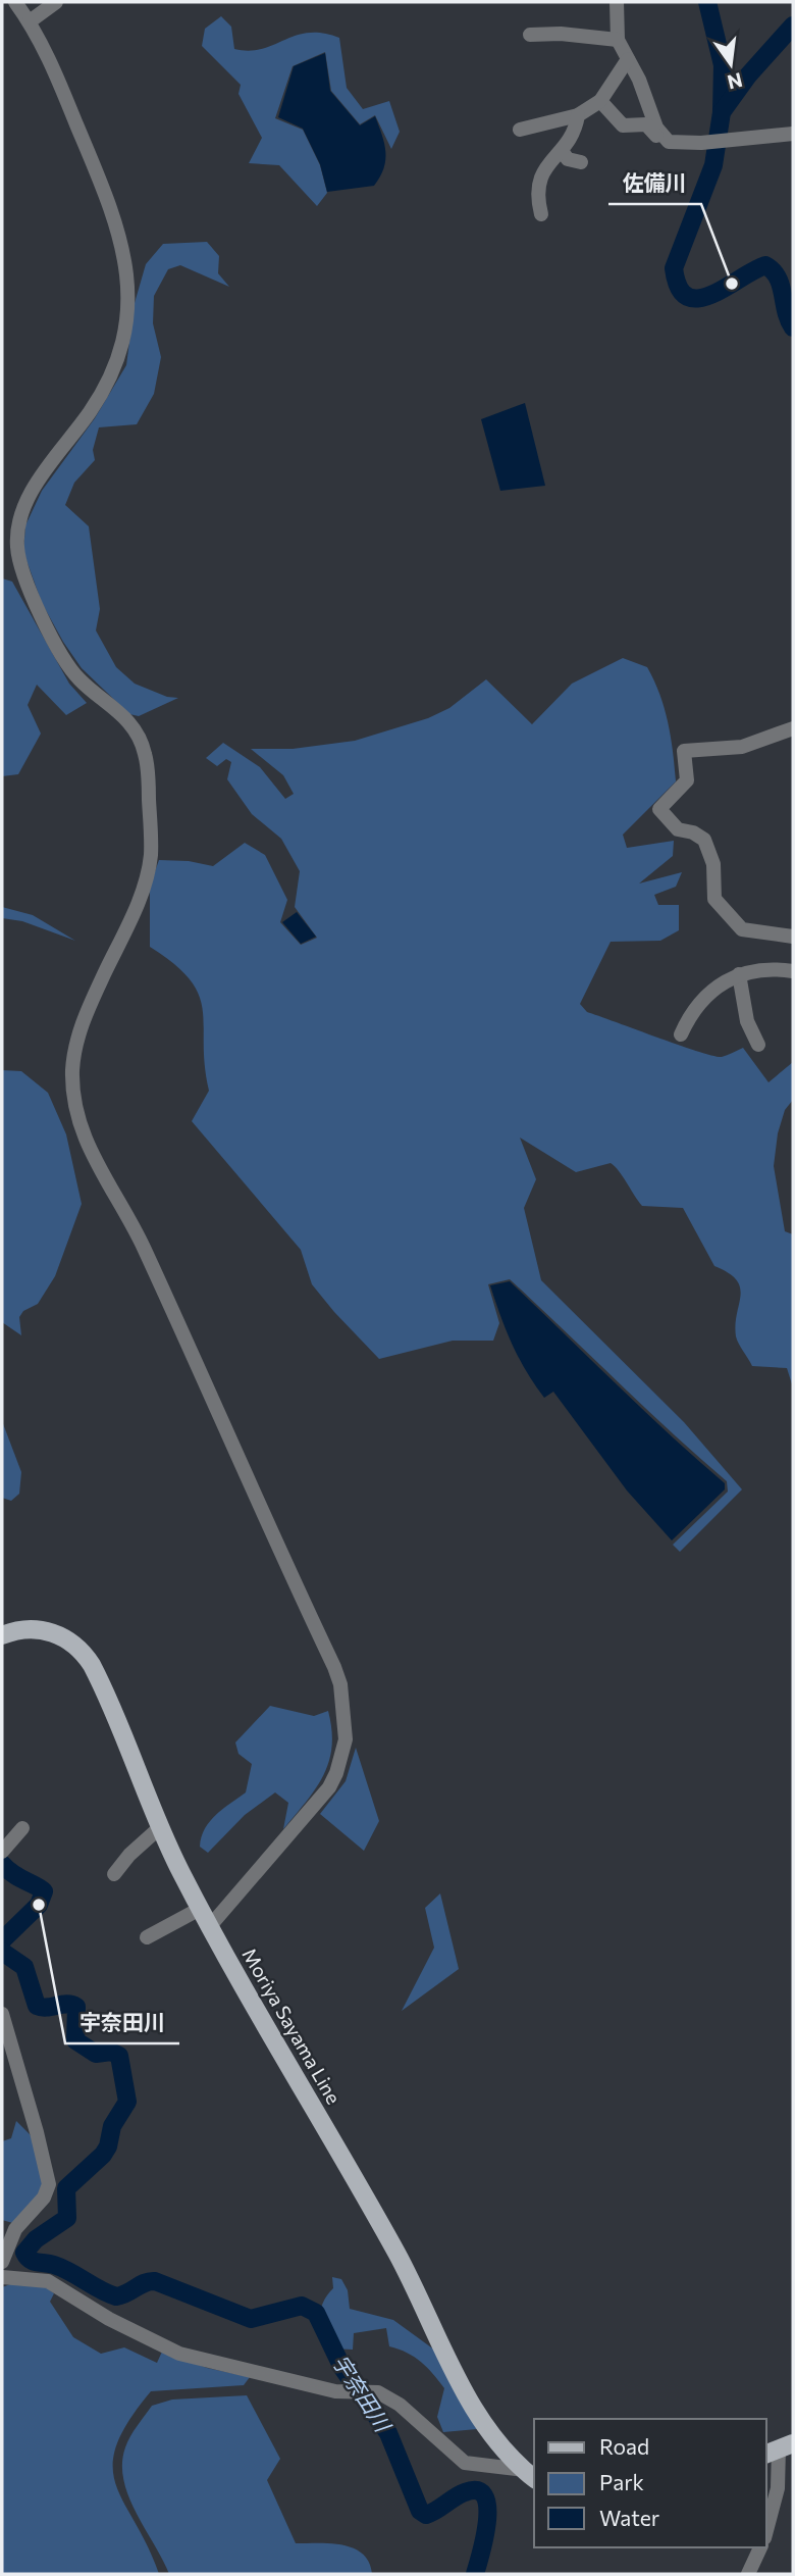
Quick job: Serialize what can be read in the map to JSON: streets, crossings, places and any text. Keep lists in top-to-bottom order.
{
  "streets": {
    "main road": ["Moriya Sayama Line"]
  },
  "water": ["宇奈田川"],
  "places": ["佐備川", "宇奈田川"],
  "legend": ["Road", "Park", "Water"],
  "north": "bottom"
}
